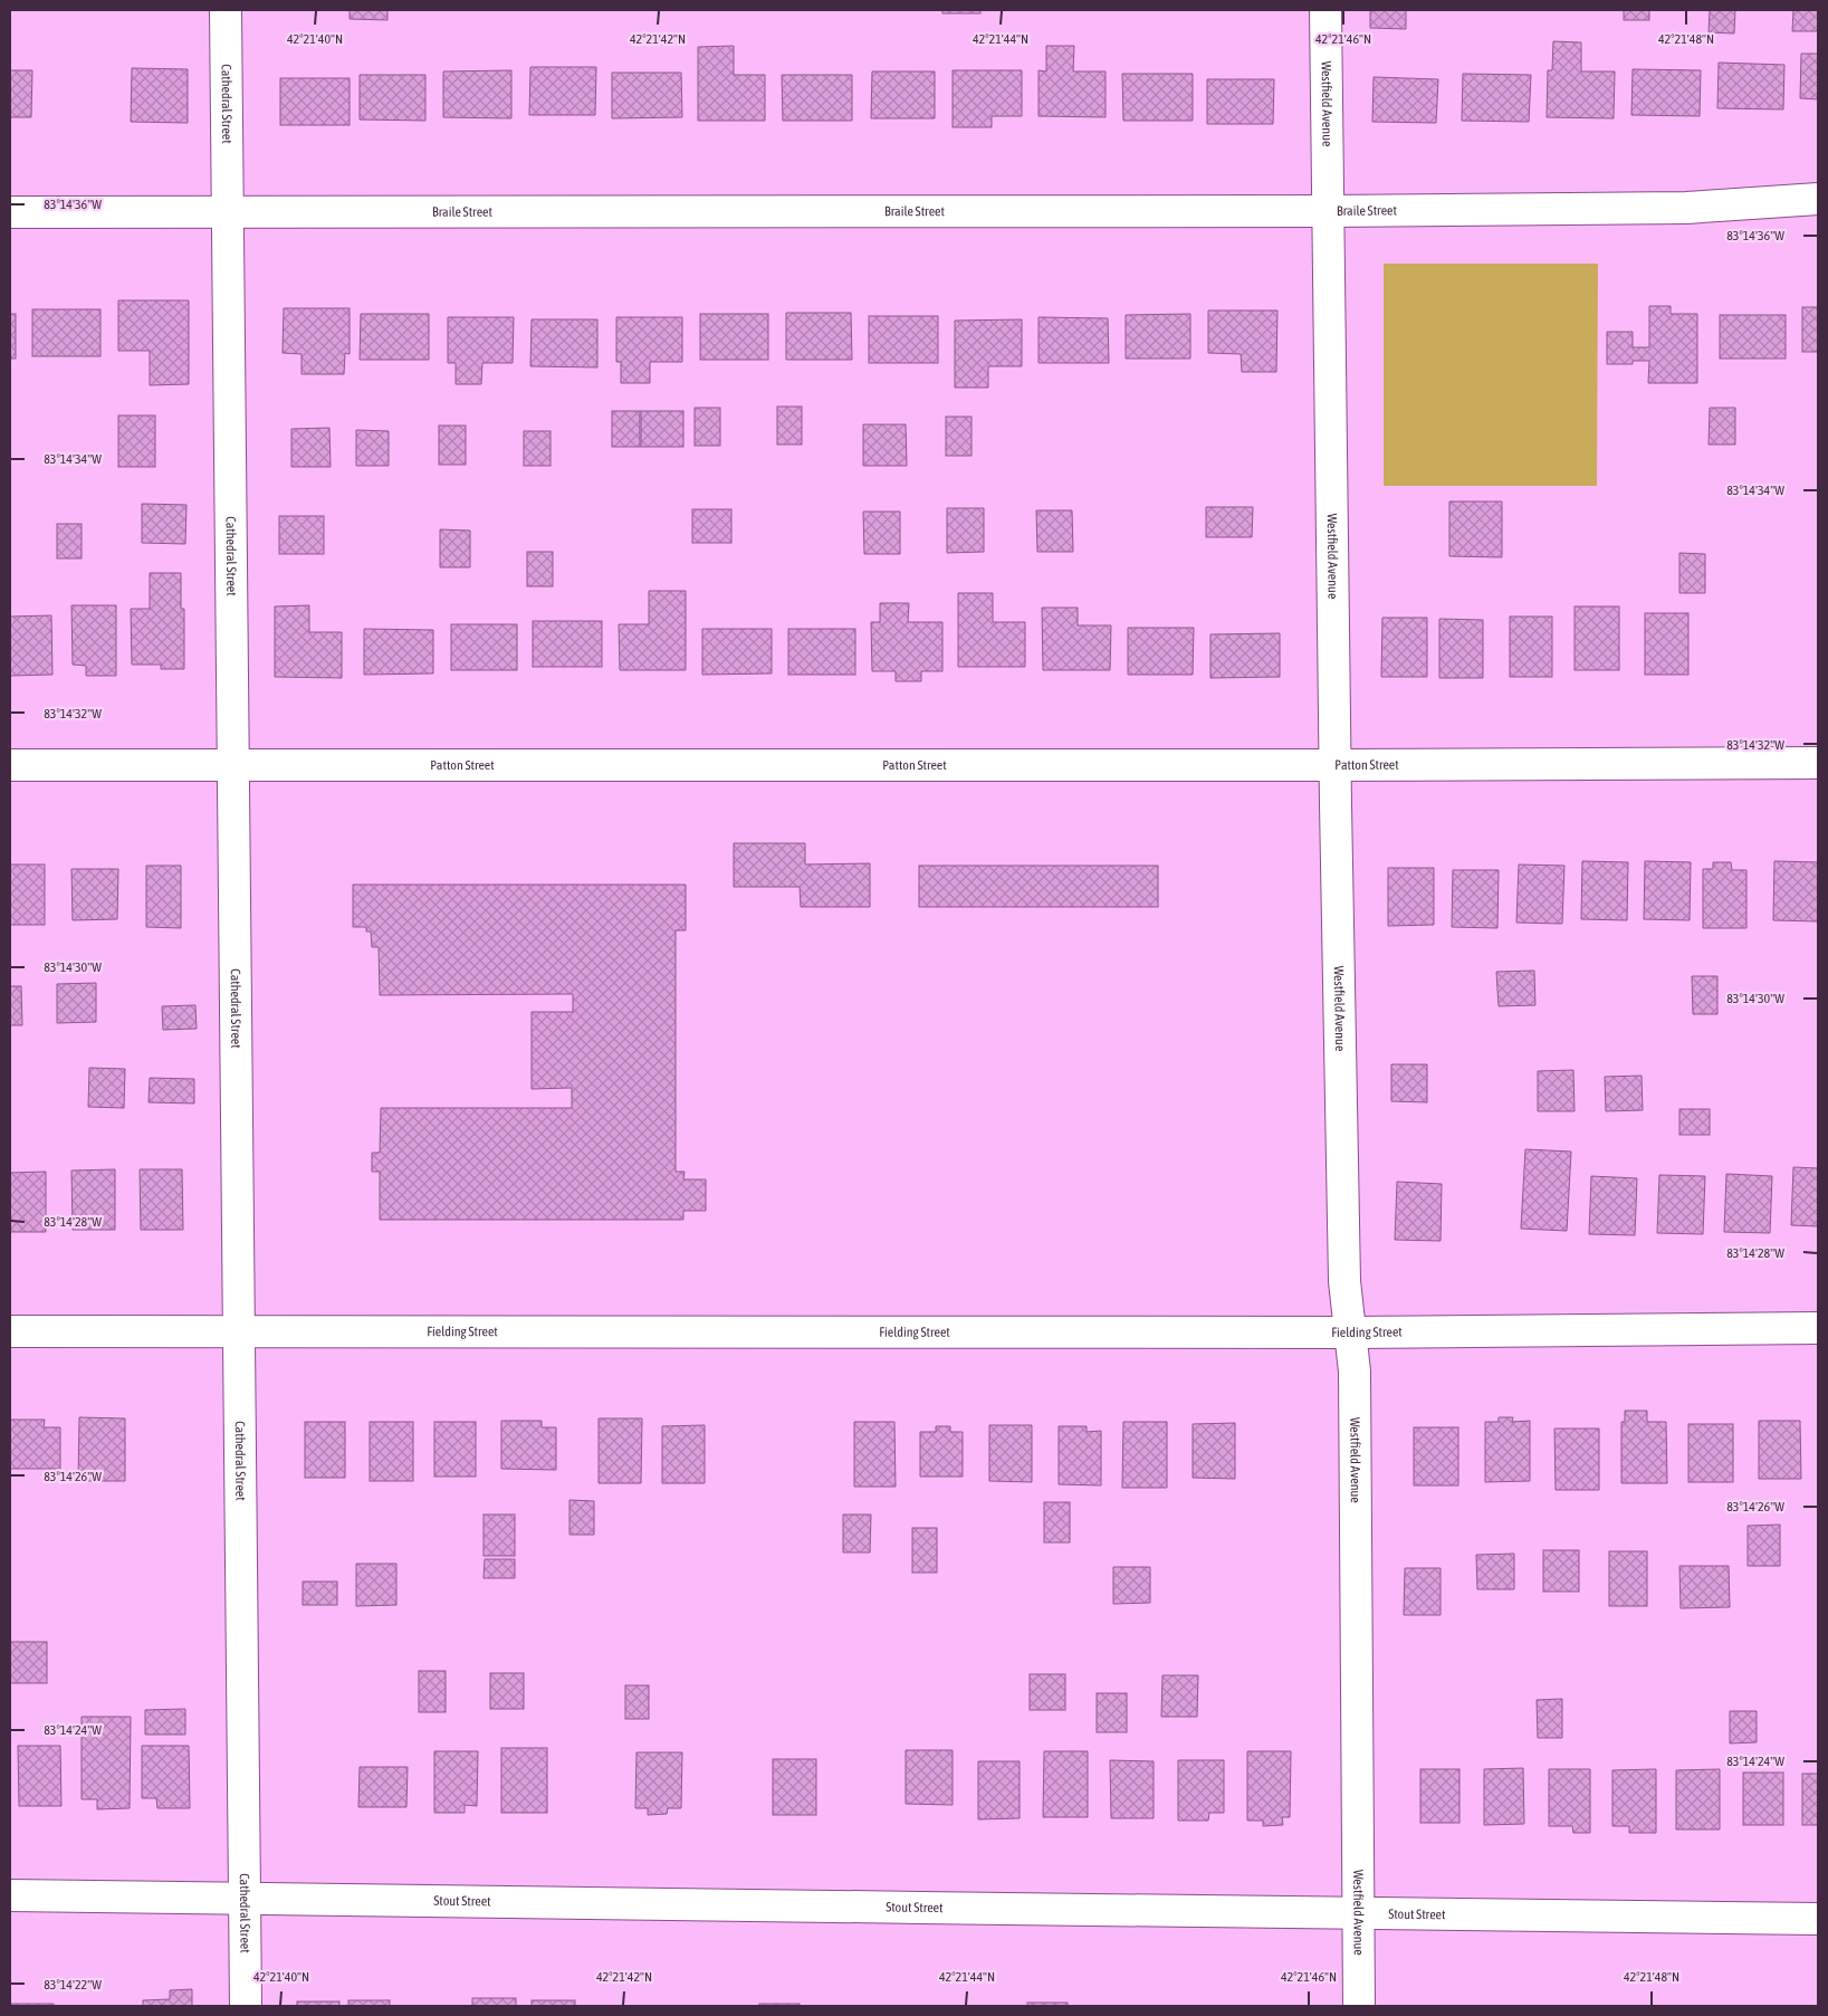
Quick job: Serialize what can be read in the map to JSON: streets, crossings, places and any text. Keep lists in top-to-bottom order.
{
  "streets": {
    "street": [
      "Cathedral Street",
      "Westfield Avenue",
      "Braile Street",
      "Patton Street",
      "Fielding Street",
      "Stout Street"
    ]
  },
  "crossings": [
    ["Cathedral Street", "Braile Street"],
    ["Cathedral Street", "Patton Street"],
    ["Cathedral Street", "Fielding Street"],
    ["Cathedral Street", "Stout Street"],
    ["Westfield Avenue", "Braile Street"],
    ["Westfield Avenue", "Patton Street"],
    ["Westfield Avenue", "Fielding Street"],
    ["Westfield Avenue", "Stout Street"]
  ],
  "coordinates": [
    "42°21'40\"N",
    "42°21'42\"N",
    "42°21'44\"N",
    "42°21'46\"N",
    "42°21'48\"N",
    "83°14'36\"W",
    "83°14'34\"W",
    "83°14'32\"W",
    "83°14'30\"W",
    "83°14'28\"W",
    "83°14'26\"W",
    "83°14'24\"W",
    "83°14'22\"W"
  ]
}
